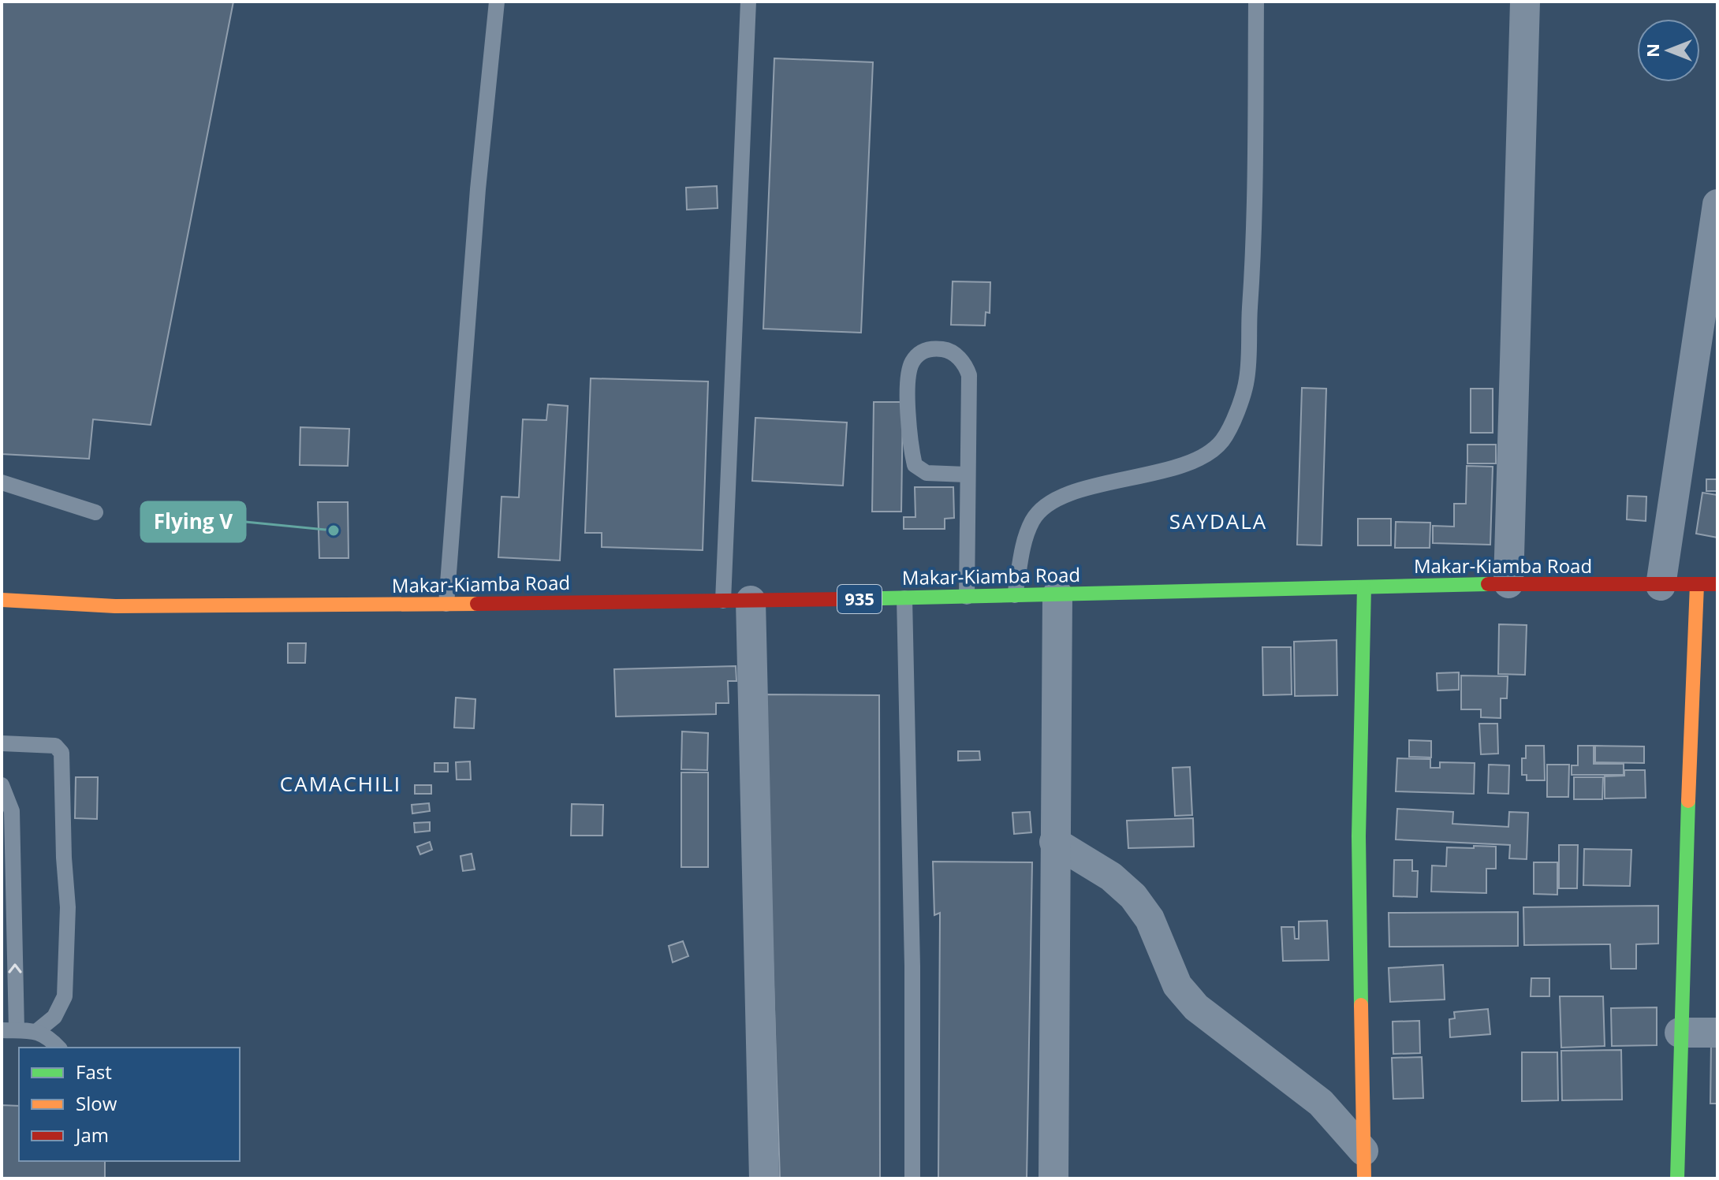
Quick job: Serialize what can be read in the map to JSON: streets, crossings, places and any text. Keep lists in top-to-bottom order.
{
  "streets": {
    "main road": ["Makar-Kiamba Road", "935"]
  },
  "districts": ["SAYDALA", "CAMACHILI"],
  "places": ["Flying V"],
  "legend": ["Fast", "Slow", "Jam"],
  "north": "left"
}
